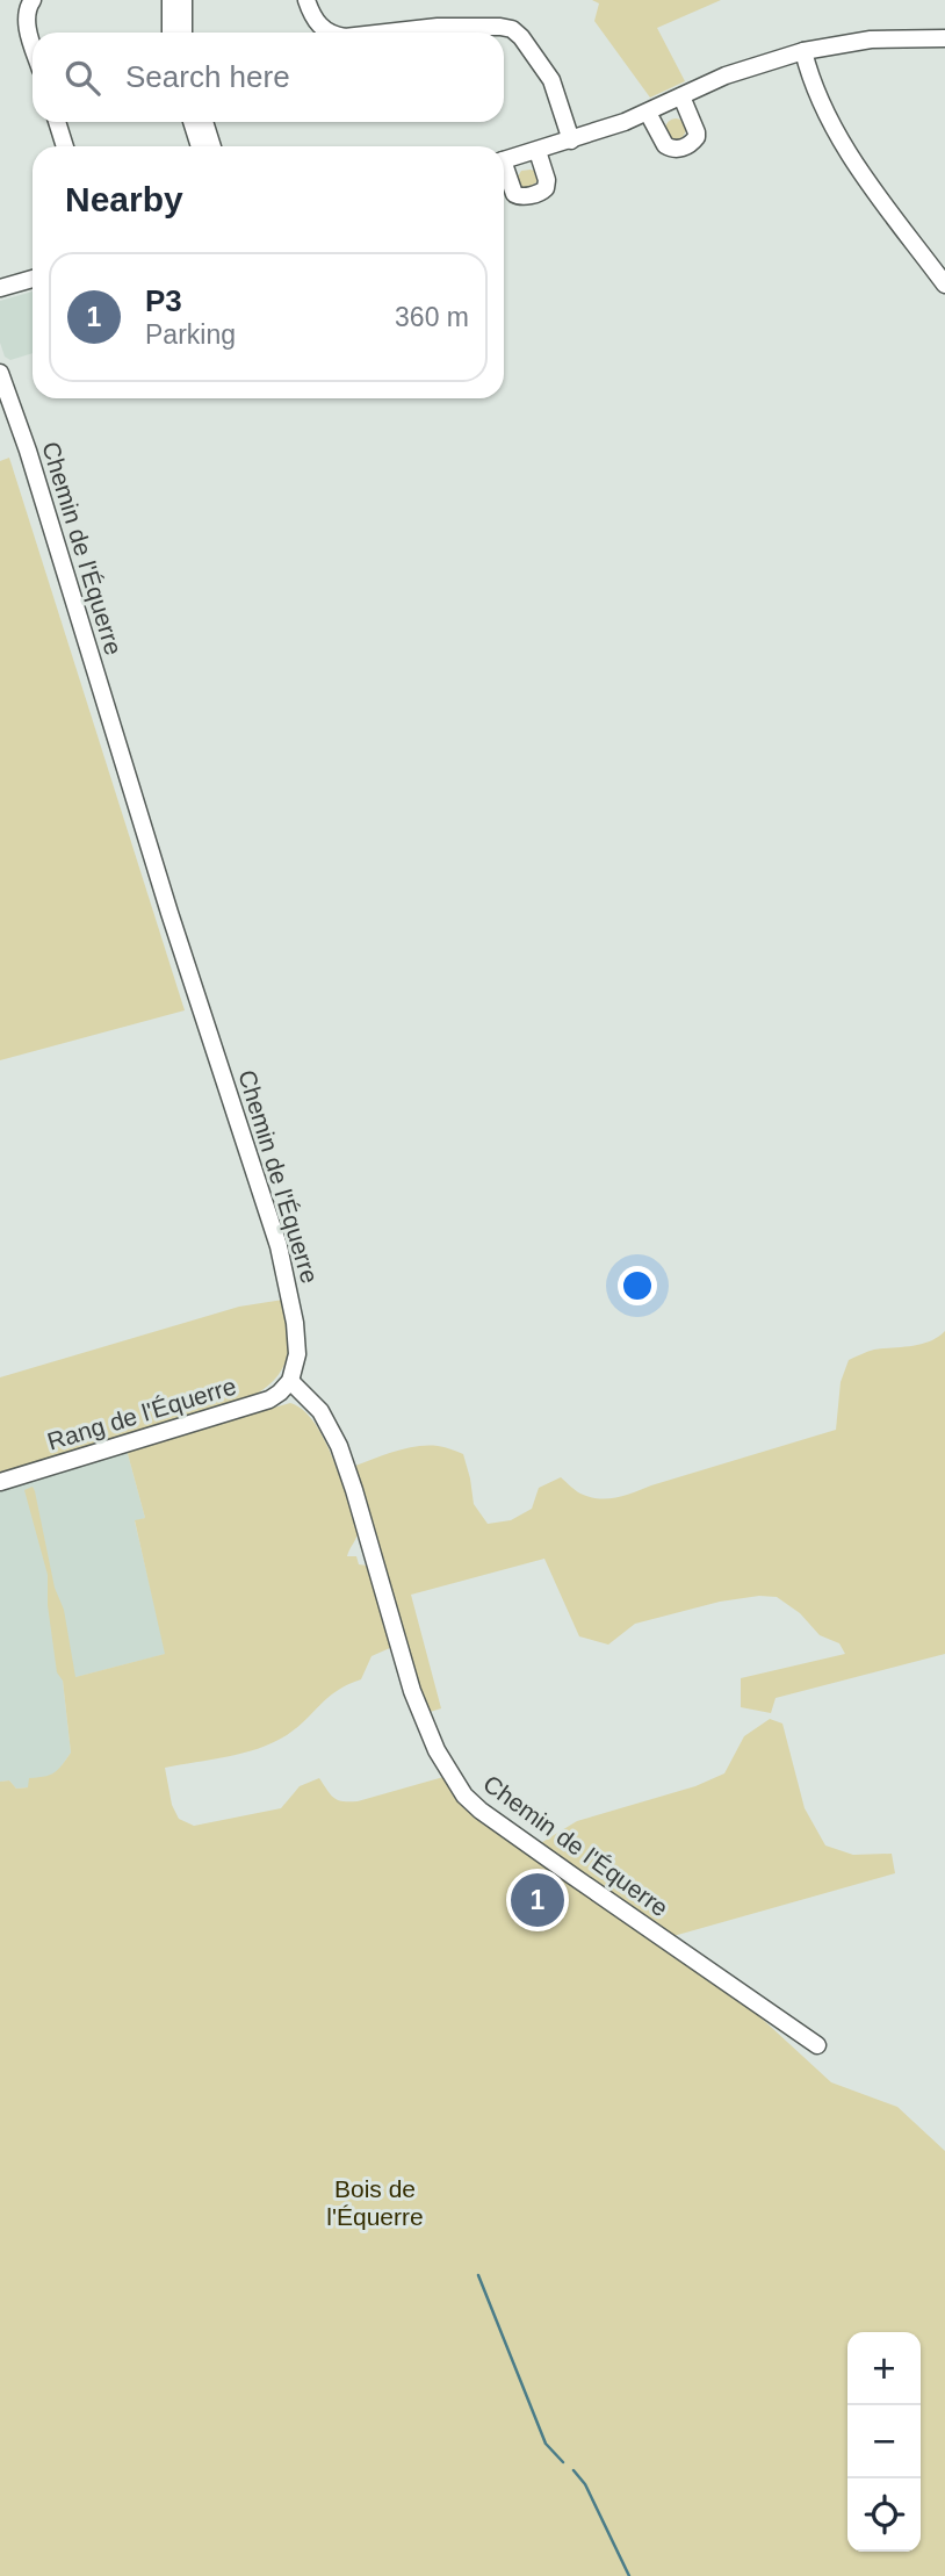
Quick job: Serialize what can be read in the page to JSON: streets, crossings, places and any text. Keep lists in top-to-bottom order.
{
  "streets": {
    "street": ["Chemin de l'Équerre", "Rang de l'Équerre"]
  },
  "crossings": [
    ["Chemin de l'Équerre", "Rang de l'Équerre"]
  ],
  "parks": ["Bois de l'Équerre"],
  "page": {
    "search": "Search here",
    "heading": "Nearby",
    "list": [
      {
        "mark": "1",
        "name": "P3",
        "note": "Parking",
        "value": "360 m"
      }
    ],
    "pins": "1",
    "map_buttons": ["+", "−"]
  }
}
